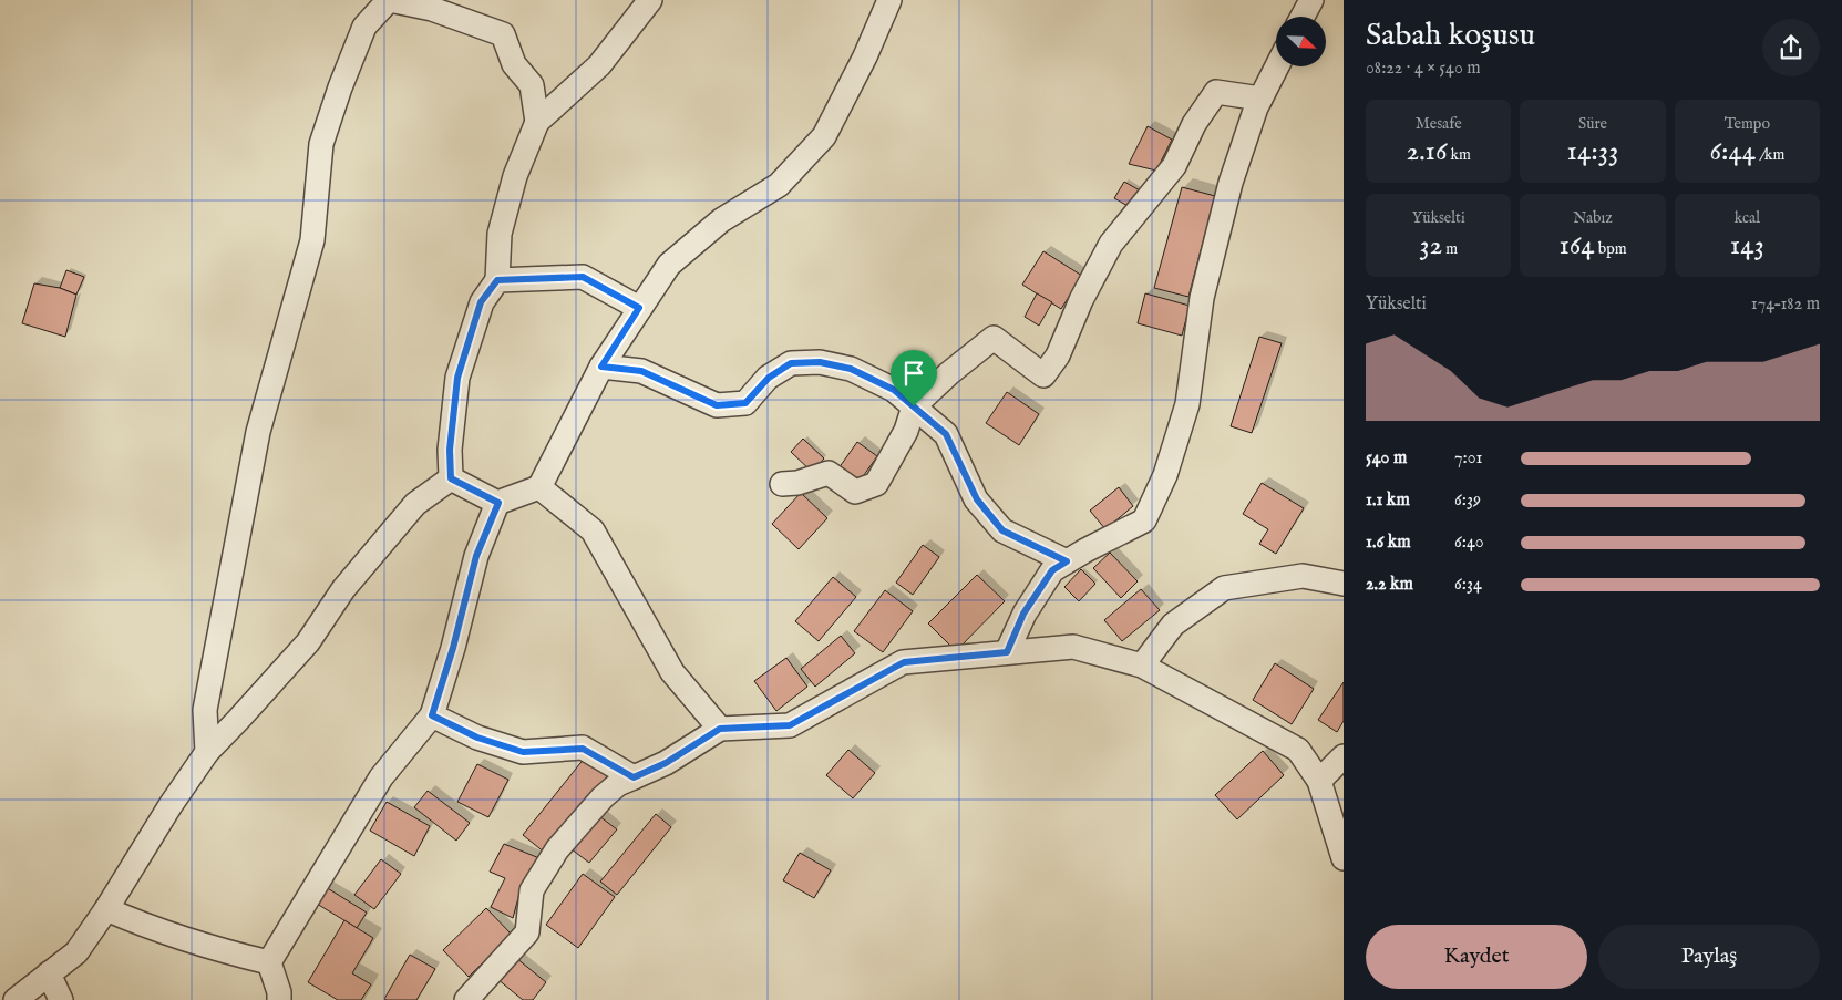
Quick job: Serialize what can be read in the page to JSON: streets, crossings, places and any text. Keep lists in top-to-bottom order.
{
  "north": "bottom right",
  "page": {
    "heading": ["Sabah koşusu", "08:22 · 4 × 540 m"],
    "stats": [
      ["Mesafe", "2.16 km"],
      ["Süre", "14:33"],
      ["Tempo", "6:44 /km"],
      ["Yükselti", "32 m"],
      ["Nabız", "164 bpm"],
      ["kcal", "143"]
    ],
    "chart": ["Yükselti", "174–182 m"],
    "list": [
      {
        "name": "540 m",
        "note": "7:01"
      },
      {
        "name": "1.1 km",
        "note": "6:39"
      },
      {
        "name": "1.6 km",
        "note": "6:40"
      },
      {
        "name": "2.2 km",
        "note": "6:34"
      }
    ],
    "buttons": ["Kaydet", "Paylaş"]
  }
}
